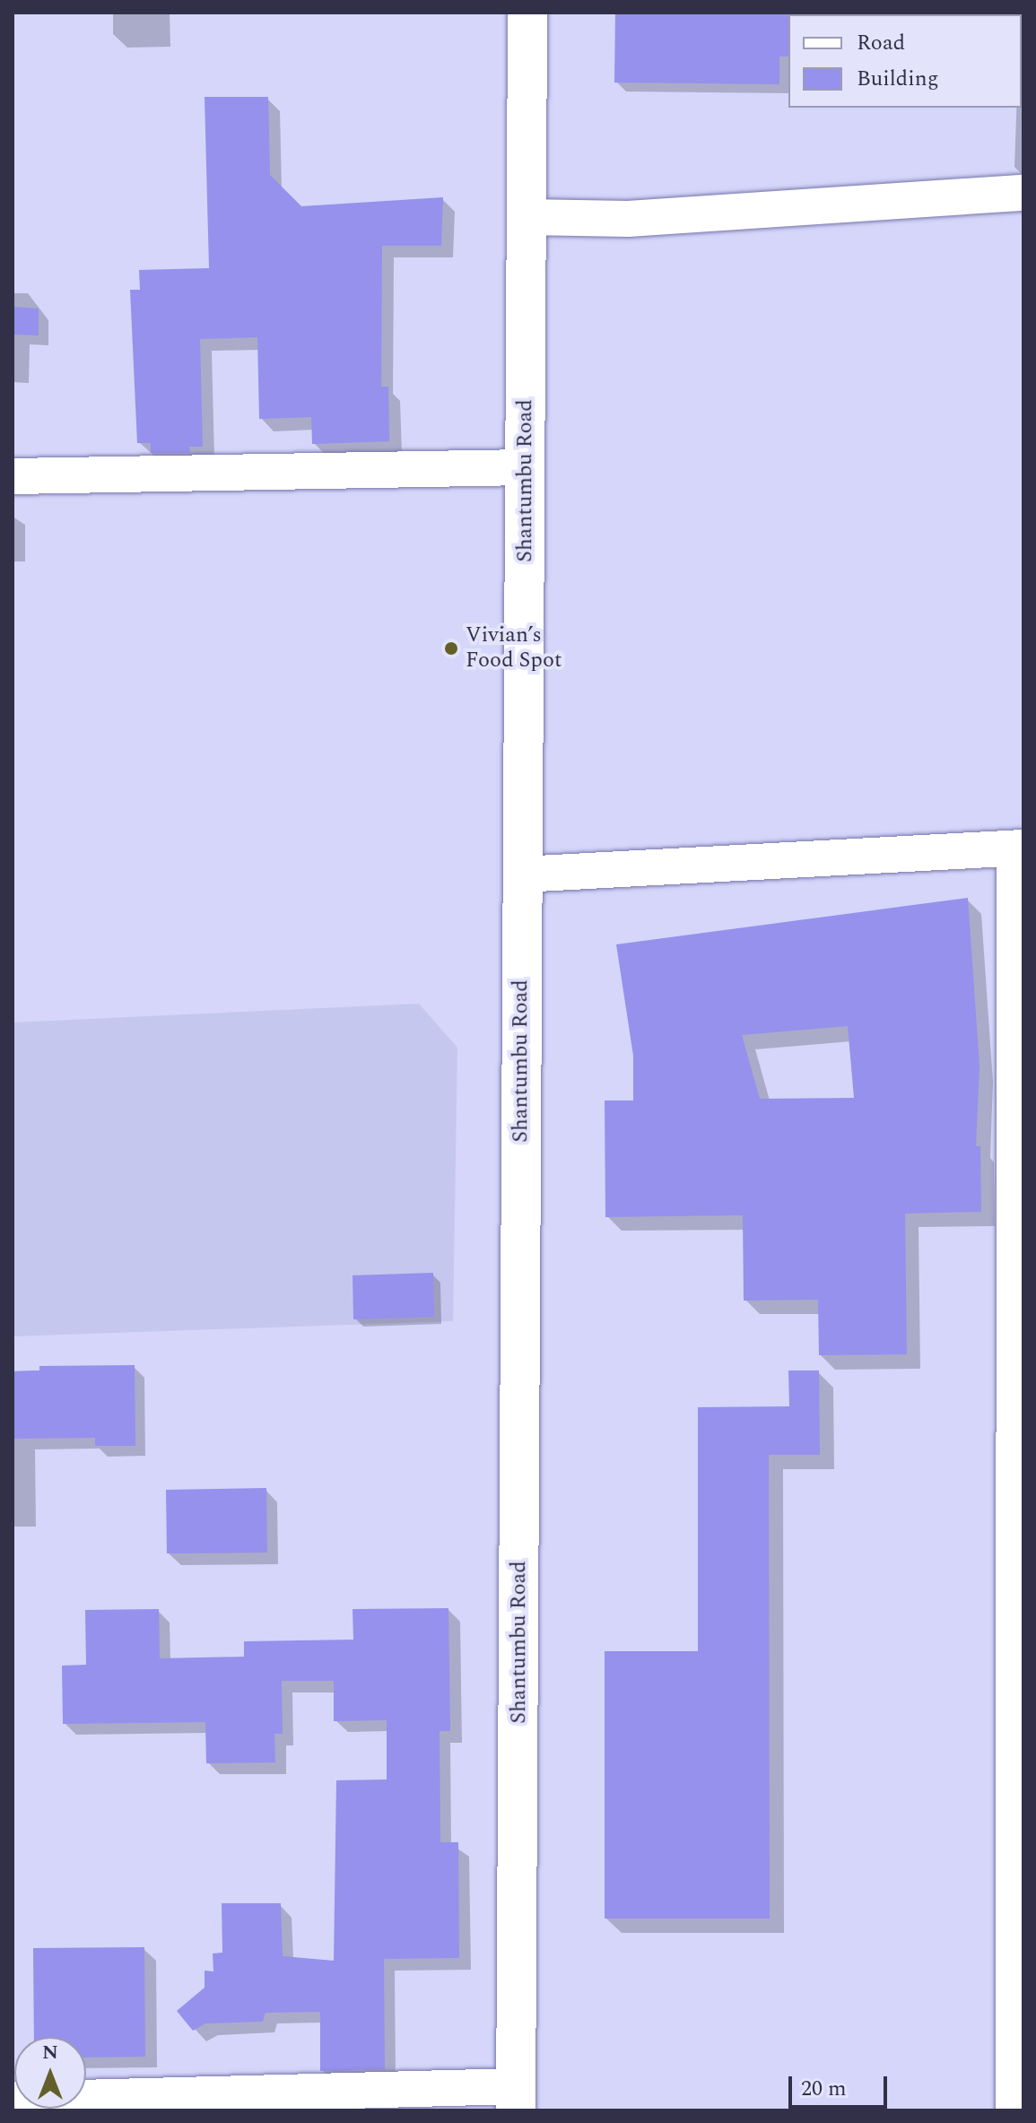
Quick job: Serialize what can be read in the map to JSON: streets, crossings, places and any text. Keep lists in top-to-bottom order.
{
  "streets": {
    "street": ["Shantumbu Road"]
  },
  "places": ["Vivian’s Food Spot"],
  "legend": ["Road", "Building"],
  "scale_bar": "20 m",
  "north": "top"
}
